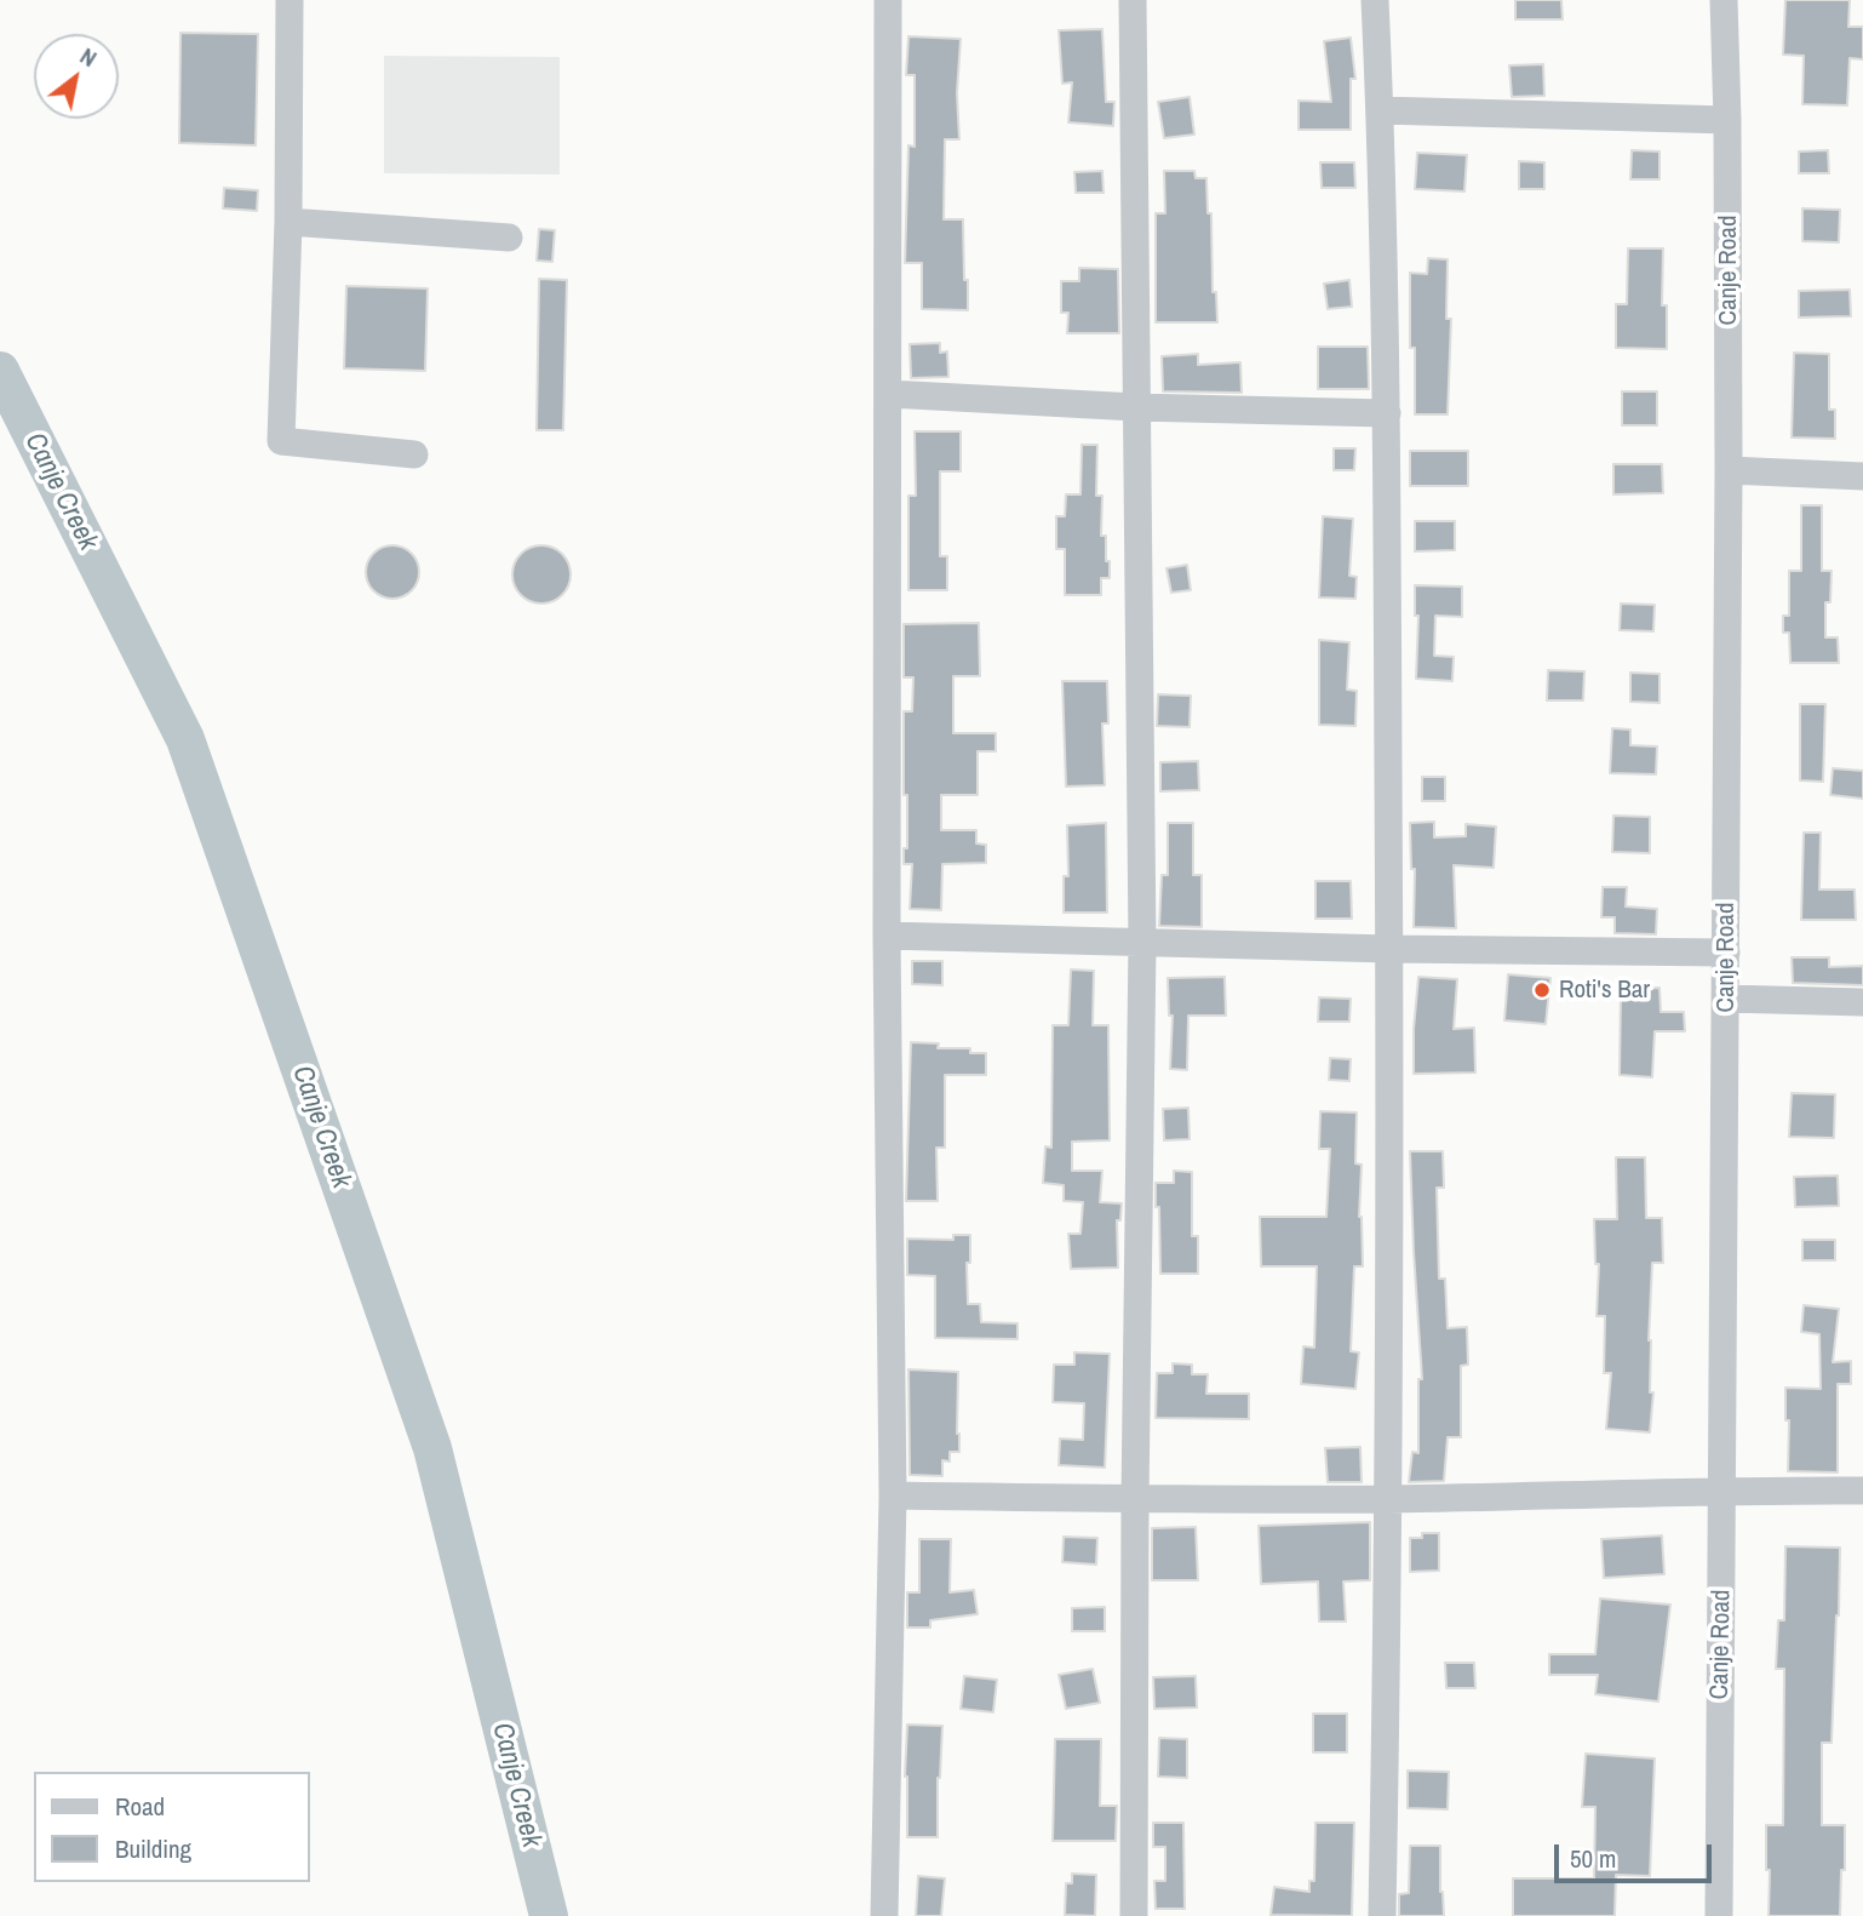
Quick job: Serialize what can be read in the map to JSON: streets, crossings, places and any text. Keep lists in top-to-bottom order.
{
  "streets": {
    "street": ["Canje Road"]
  },
  "water": ["Canje Creek"],
  "places": ["Roti's Bar"],
  "legend": ["Road", "Building"],
  "scale_bar": "50 m",
  "north": "top right"
}
